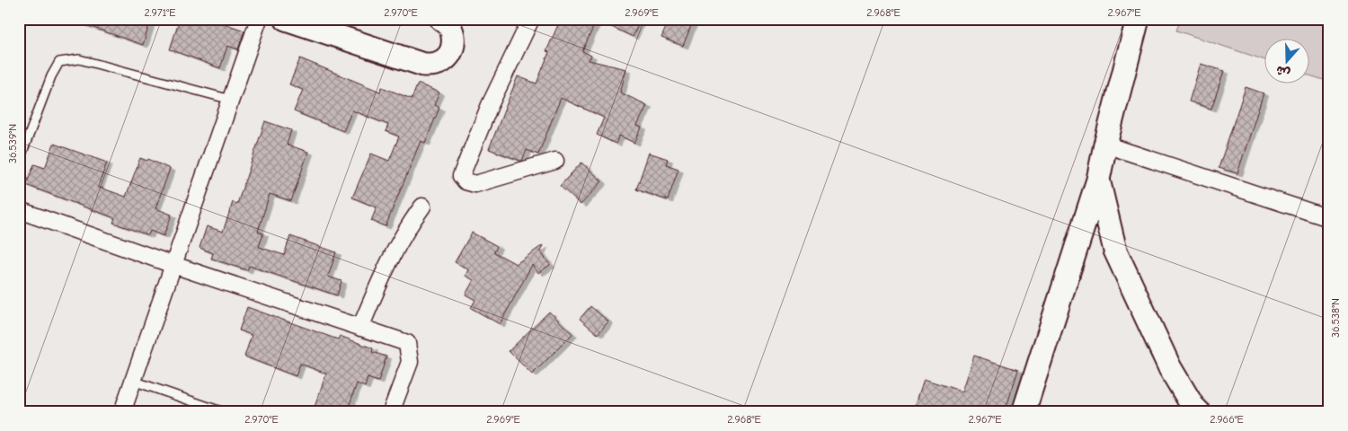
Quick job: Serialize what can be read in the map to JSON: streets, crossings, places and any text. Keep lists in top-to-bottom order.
{
  "north": "bottom",
  "coordinates": [
    "2.971°E",
    "2.970°E",
    "2.969°E",
    "2.968°E",
    "2.967°E",
    "36.539°N",
    "36.538°N",
    "2.966°E"
  ]
}
